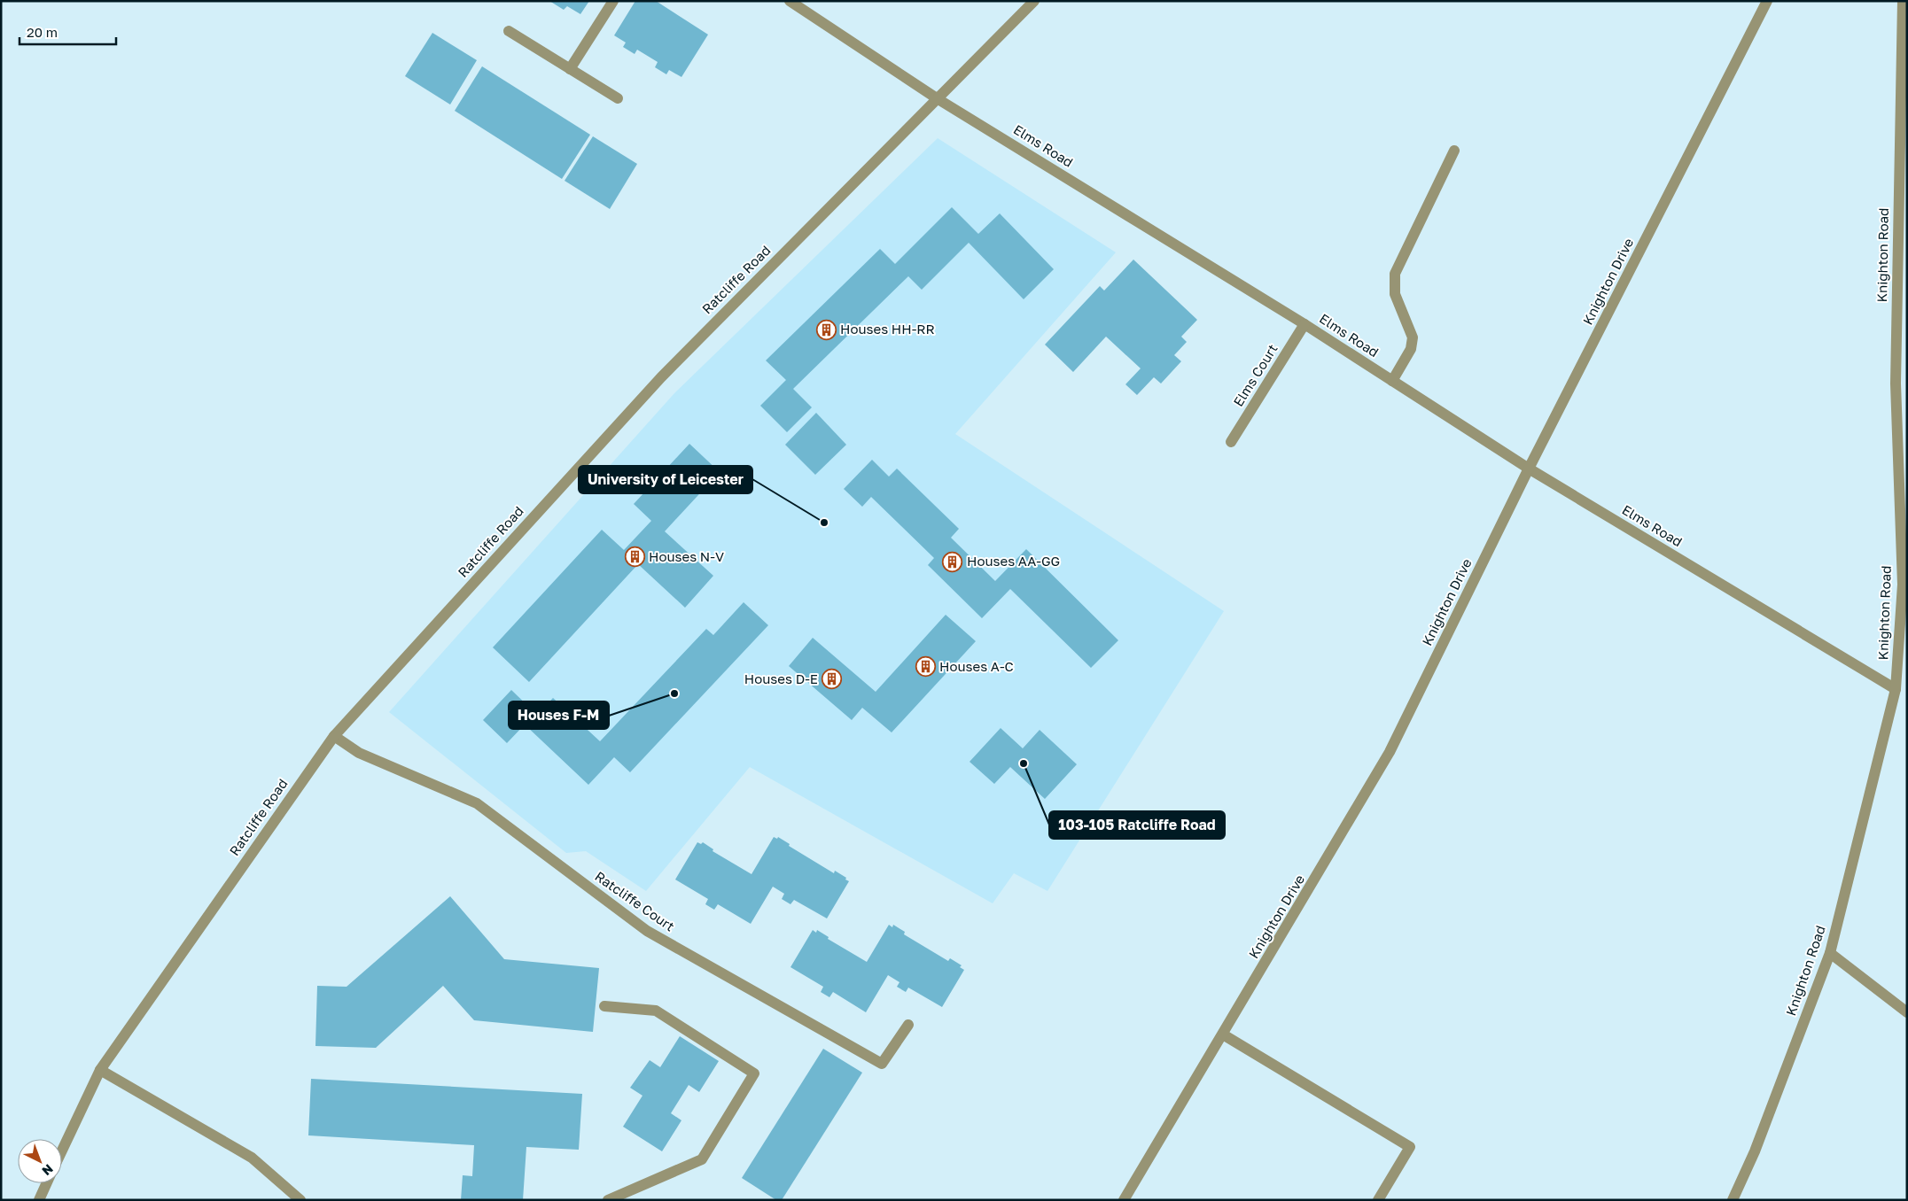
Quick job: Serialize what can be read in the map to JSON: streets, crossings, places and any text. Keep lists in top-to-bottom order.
{
  "streets": {
    "street": [
      "Elms Road",
      "Knighton Road",
      "Ratcliffe Road",
      "Knighton Drive",
      "Elms Court",
      "Ratcliffe Court"
    ]
  },
  "crossings": [
    ["Elms Road", "Knighton Road"],
    ["Elms Road", "Ratcliffe Road"],
    ["Elms Road", "Knighton Drive"],
    ["Elms Road", "Elms Court"],
    ["Ratcliffe Road", "Ratcliffe Court"]
  ],
  "places": {
    "building": [
      "Houses HH-RR",
      "Houses N-V",
      "Houses AA-GG",
      "Houses A-C",
      "Houses D-E"
    ],
    "other": ["University of Leicester", "Houses F-M", "103-105 Ratcliffe Road"]
  },
  "scale_bar": "20 m",
  "north": "bottom right"
}
